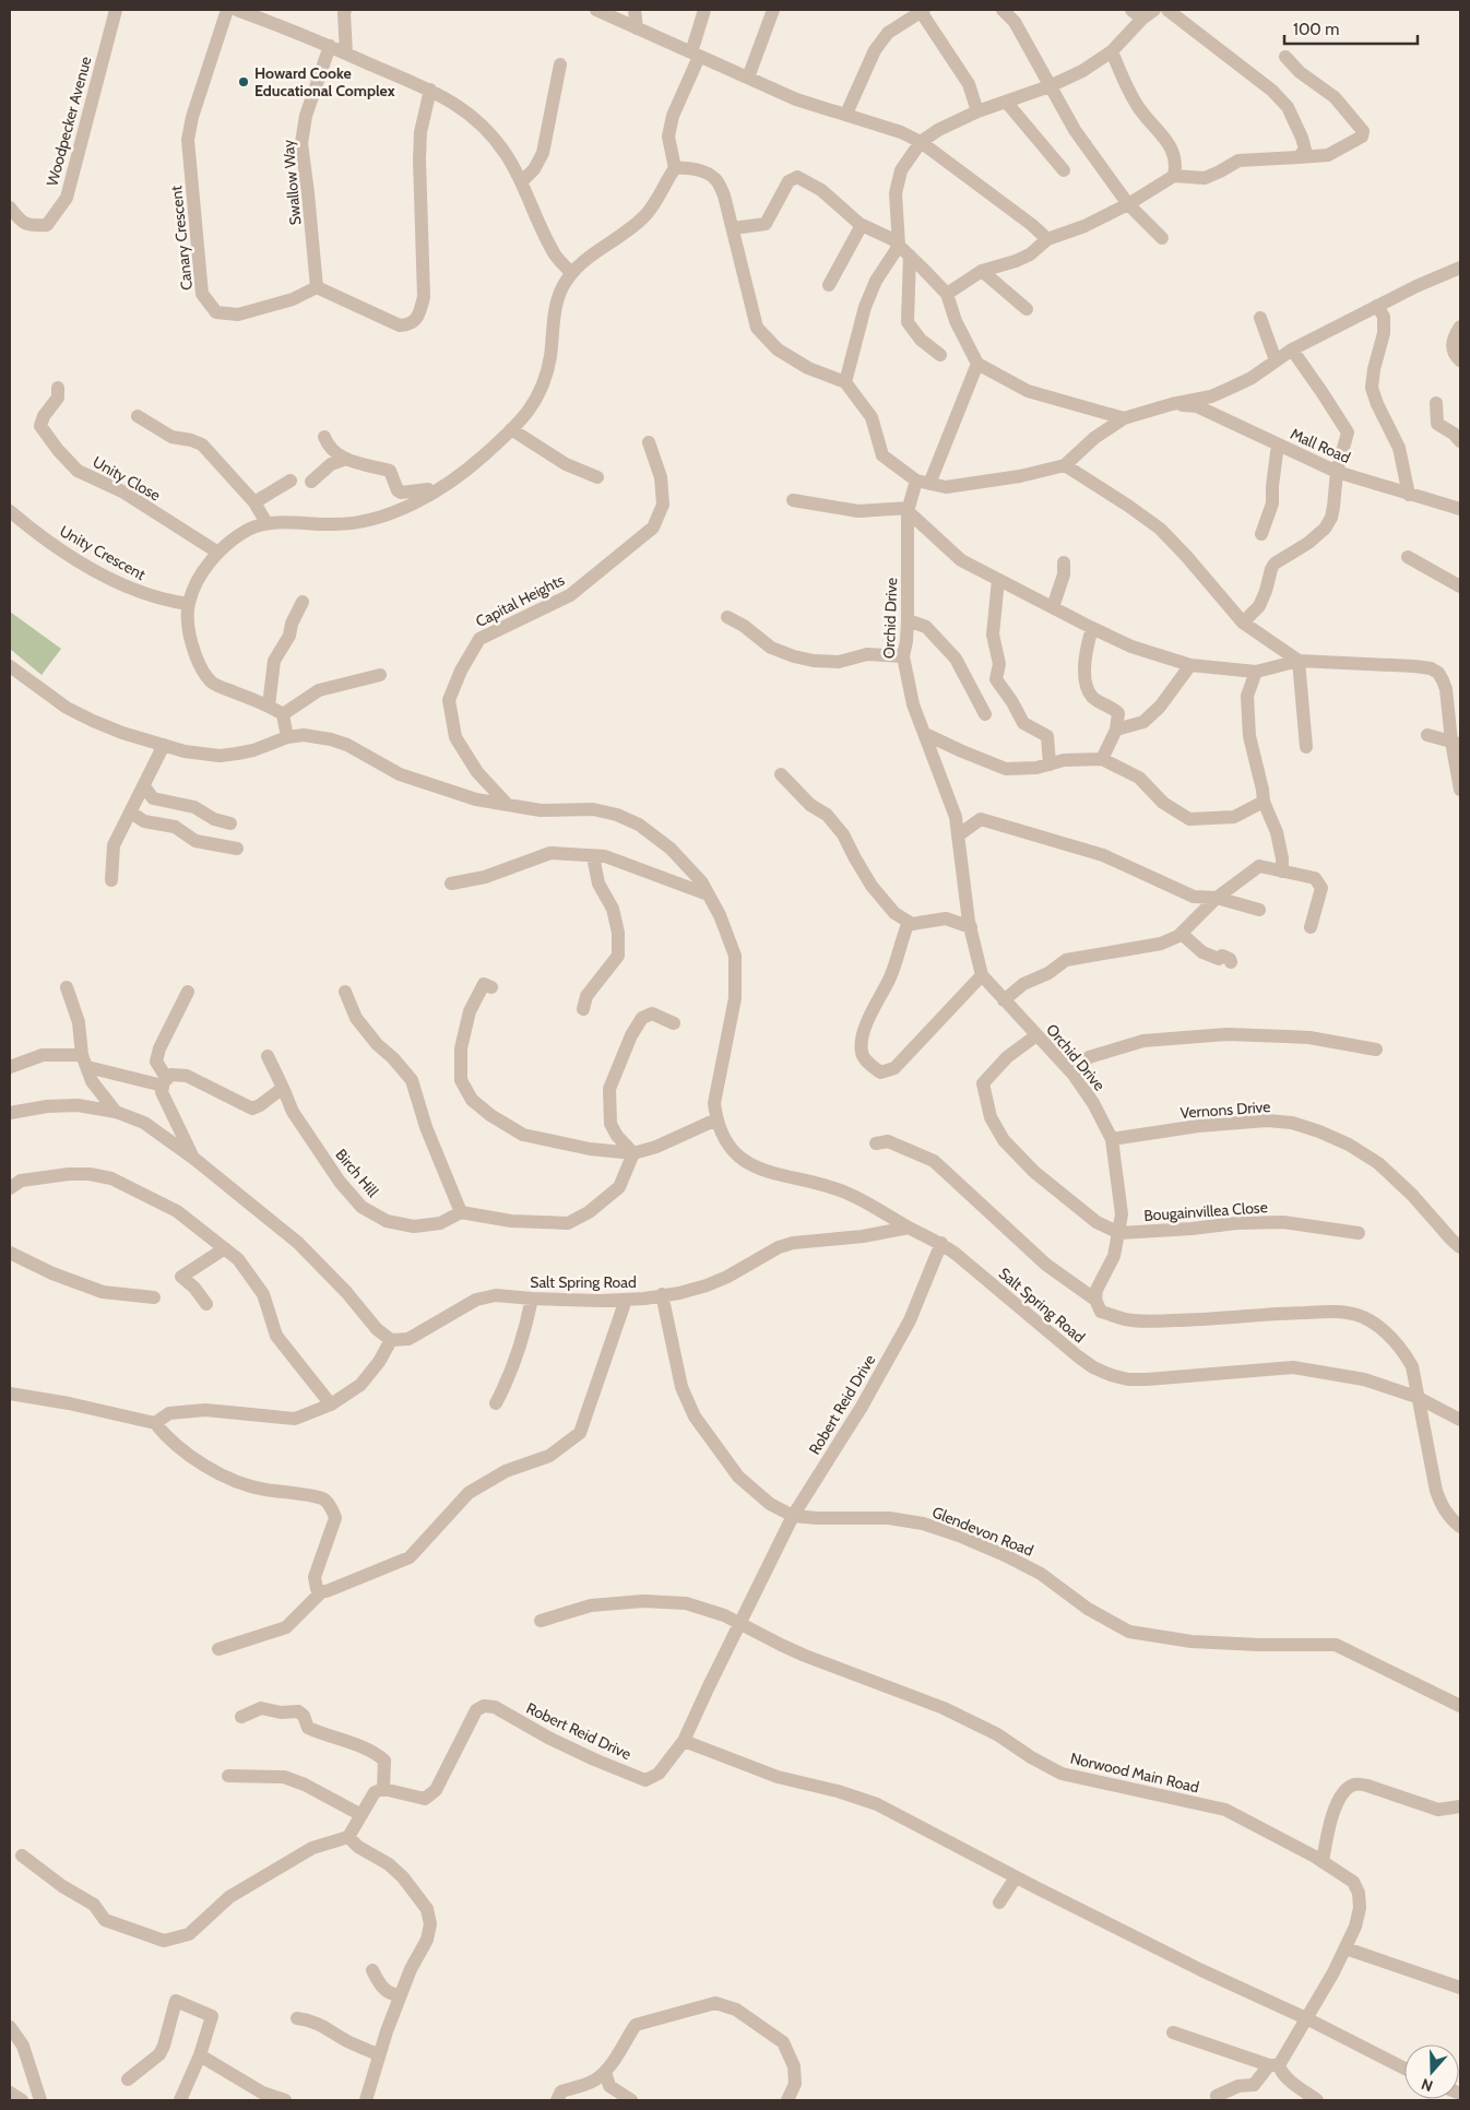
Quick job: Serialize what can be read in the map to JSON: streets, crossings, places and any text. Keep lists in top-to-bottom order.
{
  "streets": {
    "street": [
      "Woodpecker Avenue",
      "Swallow Way",
      "Canary Crescent",
      "Mall Road",
      "Unity Close",
      "Unity Crescent",
      "Capital Heights",
      "Orchid Drive",
      "Vernons Drive",
      "Birch Hill",
      "Bougainvillea Close",
      "Salt Spring Road",
      "Robert Reid Drive",
      "Glendevon Road",
      "Norwood Main Road"
    ]
  },
  "crossings": [
    ["Swallow Way", "Canary Crescent"],
    ["Orchid Drive", "Vernons Drive"],
    ["Orchid Drive", "Bougainvillea Close"],
    ["Salt Spring Road", "Robert Reid Drive"],
    ["Salt Spring Road", "Glendevon Road"],
    ["Robert Reid Drive", "Glendevon Road"],
    ["Robert Reid Drive", "Norwood Main Road"]
  ],
  "places": ["Howard Cooke Educational Complex"],
  "scale_bar": "100 m",
  "north": "bottom"
}
